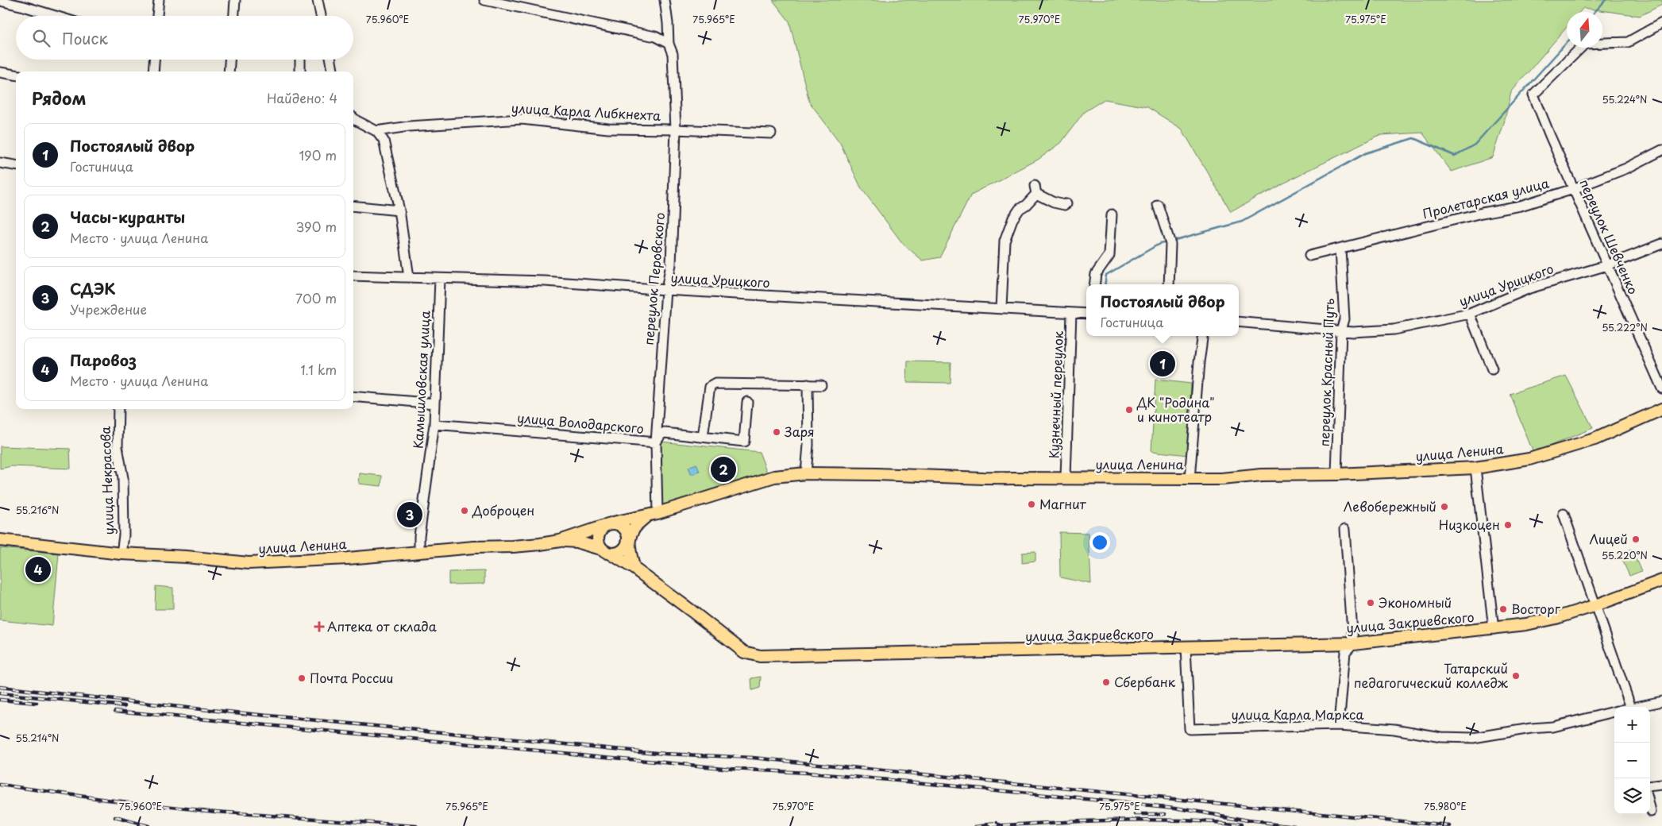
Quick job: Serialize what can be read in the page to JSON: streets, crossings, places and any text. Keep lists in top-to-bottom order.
{
  "streets": {
    "main road": ["улица Ленина", "улица Закриевского"],
    "street": [
      "улица Карла Либкнехта",
      "Пролетарская улица",
      "переулок Шевченко",
      "переулок Перовского",
      "улица Урицкого",
      "переулок Красный Путь",
      "Камышловская улица",
      "Кузнечный переулок",
      "улица Володарского",
      "улица Некрасова",
      "улица Карла Маркса"
    ]
  },
  "crossings": [
    ["улица Карла Либкнехта", "переулок Перовского"],
    ["Пролетарская улица", "переулок Шевченко"],
    ["Пролетарская улица", "переулок Красный Путь"],
    ["переулок Шевченко", "улица Урицкого"],
    ["переулок Перовского", "улица Урицкого"],
    ["переулок Перовского", "улица Володарского"],
    ["переулок Перовского", "улица Ленина"],
    ["улица Урицкого", "переулок Красный Путь"],
    ["улица Урицкого", "Камышловская улица"],
    ["улица Урицкого", "Кузнечный переулок"],
    ["переулок Красный Путь", "улица Ленина"],
    ["Камышловская улица", "улица Володарского"],
    ["Камышловская улица", "улица Ленина"],
    ["Кузнечный переулок", "улица Ленина"],
    ["улица Ленина", "улица Некрасова"],
    ["улица Ленина", "улица Закриевского"],
    ["улица Закриевского", "улица Карла Маркса"]
  ],
  "places": {
    "other": [
      "ДК \"Родина\" и кинотеатр",
      "Заря",
      "Магнит",
      "Левобережный",
      "Доброцен",
      "Низкоцен",
      "Лицей",
      "Экономный",
      "Восторг",
      "Татарский педагогический колледж",
      "Почта России",
      "Сбербанк"
    ],
    "health": ["Аптека от склада"]
  },
  "north": "top",
  "page": {
    "search": "Поиск",
    "heading": ["Рядом", "Найдено: 4"],
    "list": [
      {
        "mark": "1",
        "name": "Постоялый двор",
        "note": "Гостиница",
        "value": "190 m"
      },
      {
        "mark": "2",
        "name": "Часы-куранты",
        "note": "Место · улица Ленина",
        "value": "390 m"
      },
      {
        "mark": "3",
        "name": "СДЭК",
        "note": "Учреждение",
        "value": "700 m"
      },
      {
        "mark": "4",
        "name": "Паровоз",
        "note": "Место · улица Ленина",
        "value": "1.1 km"
      }
    ],
    "popup": ["Постоялый двор", "Гостиница"],
    "pins": [
      "1",
      "2",
      "3",
      "4"
    ],
    "map_buttons": ["+", "−"]
  },
  "coordinates": [
    "75.960°E",
    "75.965°E",
    "75.970°E",
    "75.975°E",
    "55.224°N",
    "55.222°N",
    "55.216°N",
    "55.220°N",
    "55.214°N",
    "75.980°E"
  ]
}
